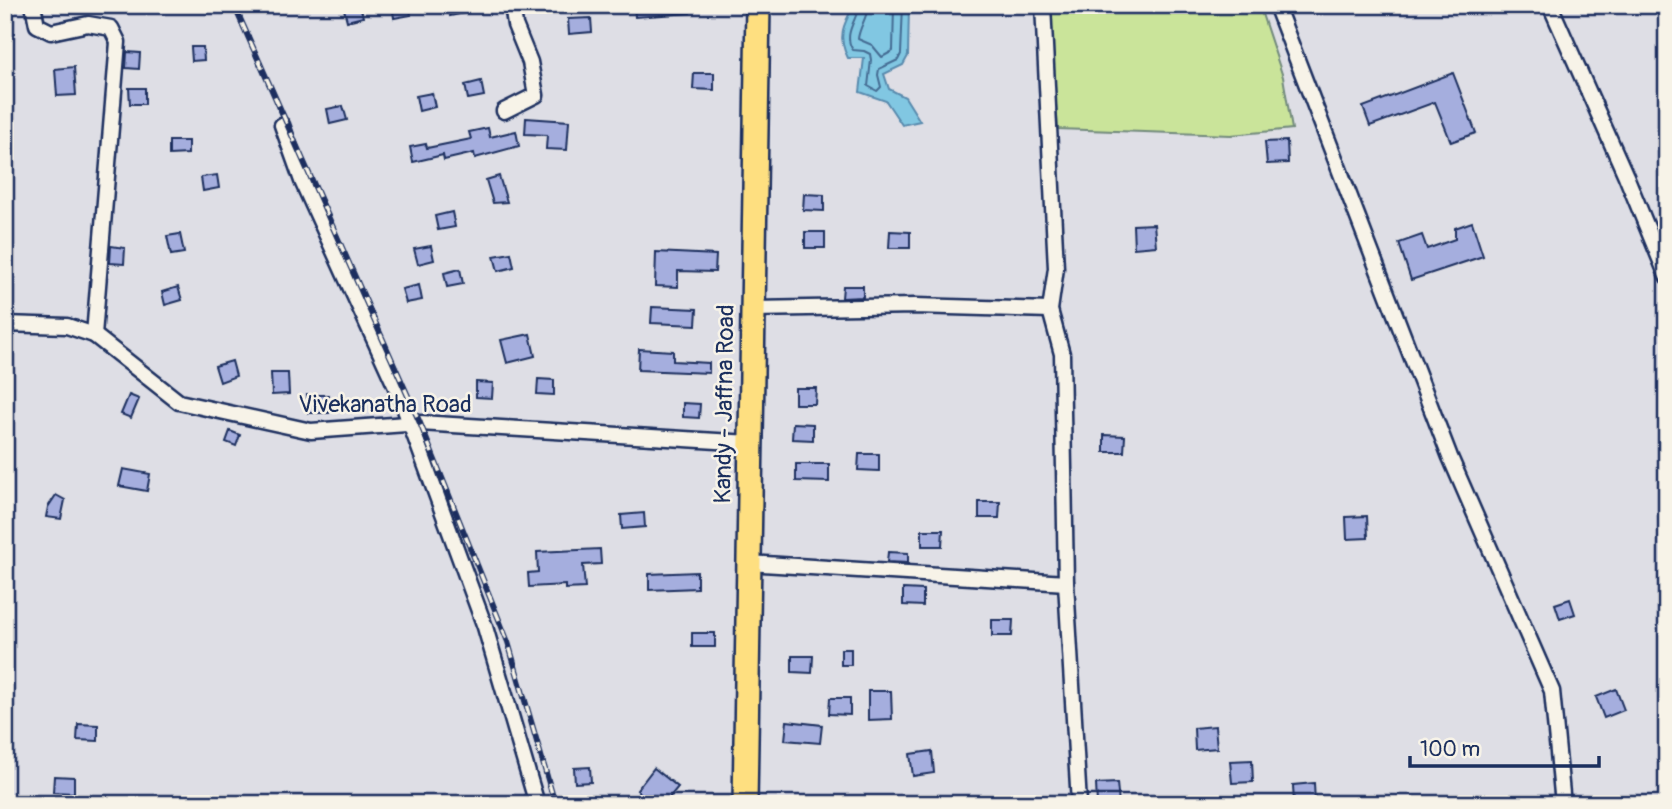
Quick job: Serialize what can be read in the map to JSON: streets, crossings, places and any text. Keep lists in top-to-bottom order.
{
  "streets": {
    "highway": ["Kandy - Jaffna Road"],
    "street": ["Vivekanatha Road"]
  },
  "crossings": [
    ["Vivekanatha Road", "Kandy - Jaffna Road"]
  ],
  "scale_bar": "100 m"
}
